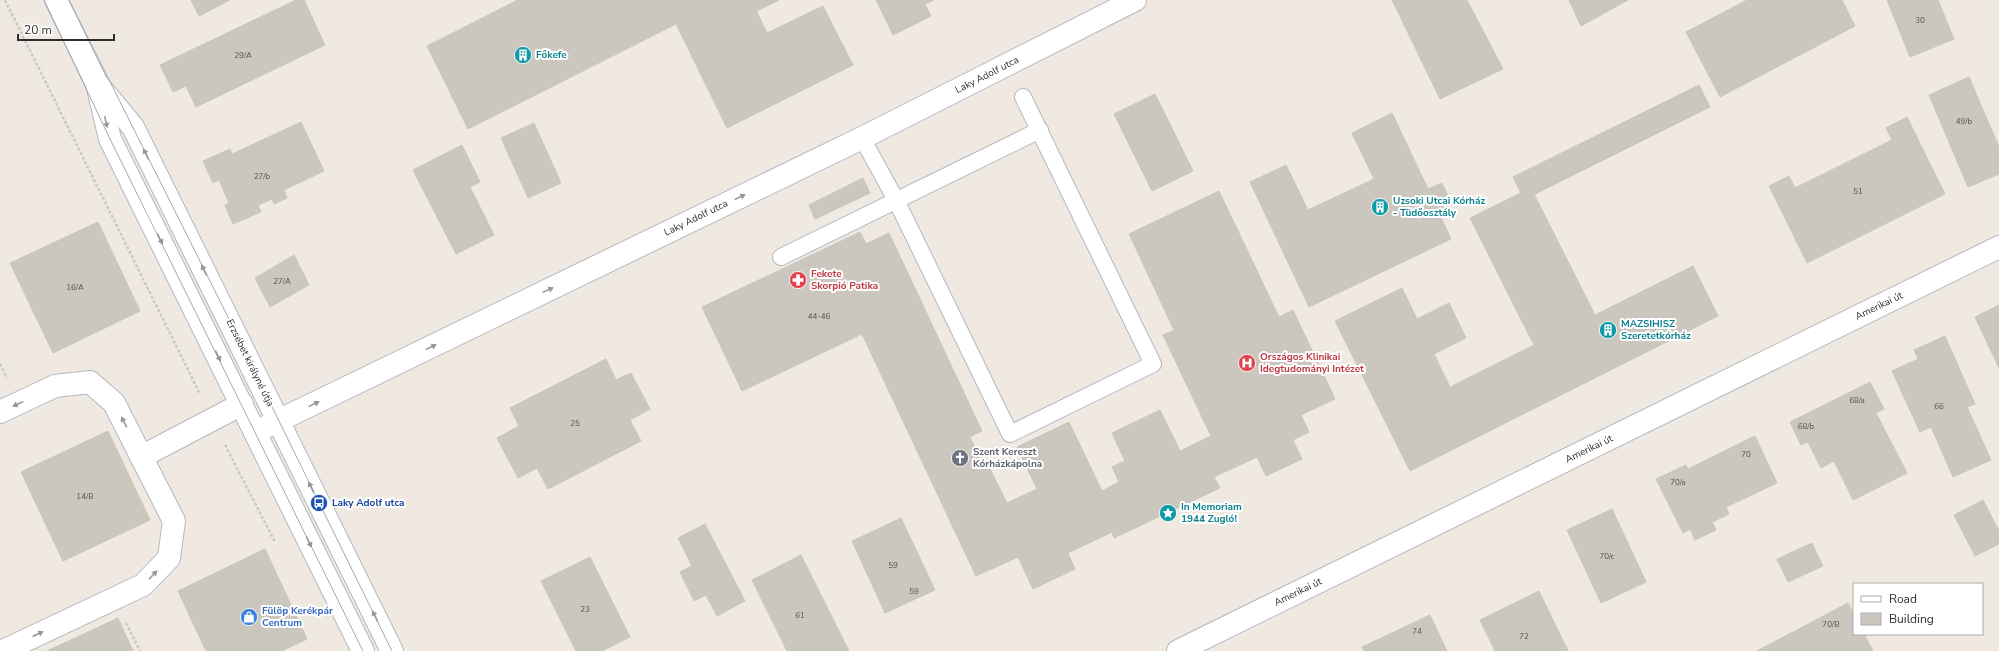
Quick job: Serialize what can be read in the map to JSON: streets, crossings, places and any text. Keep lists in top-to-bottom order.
{
  "streets": {
    "street": ["Laky Adolf utca", "Amerikai út", "Erzsébet királyné útja"]
  },
  "crossings": [
    ["Laky Adolf utca", "Erzsébet királyné útja"]
  ],
  "one_way": ["Laky Adolf utca"],
  "places": {
    "building": ["Főkefe", "Uzsoki Utcai Kórház - Tüdőosztály", "MAZSIHISZ Szeretetkórház"],
    "pharmacy": ["Fekete Skorpió Patika"],
    "hospital": ["Országos Klinikai Idegtudományi Intézet"],
    "church": ["Szent Kereszt Kórházkápolna"],
    "bus stop": ["Laky Adolf utca"],
    "place": ["In Memoriam 1944 Zugló!"],
    "shop": ["Fülöp Kerékpár Centrum"]
  },
  "house_numbers": [
    "30",
    "29/A",
    "49/b",
    "27/b",
    "51",
    "27/A",
    "16/A",
    "44-46",
    "68/a",
    "66",
    "25",
    "68/b",
    "70",
    "70/a",
    "14/B",
    "70/c",
    "59",
    "59",
    "23",
    "61",
    "70/B",
    "74",
    "72"
  ],
  "legend": ["Road", "Building"],
  "scale_bar": "20 m"
}
